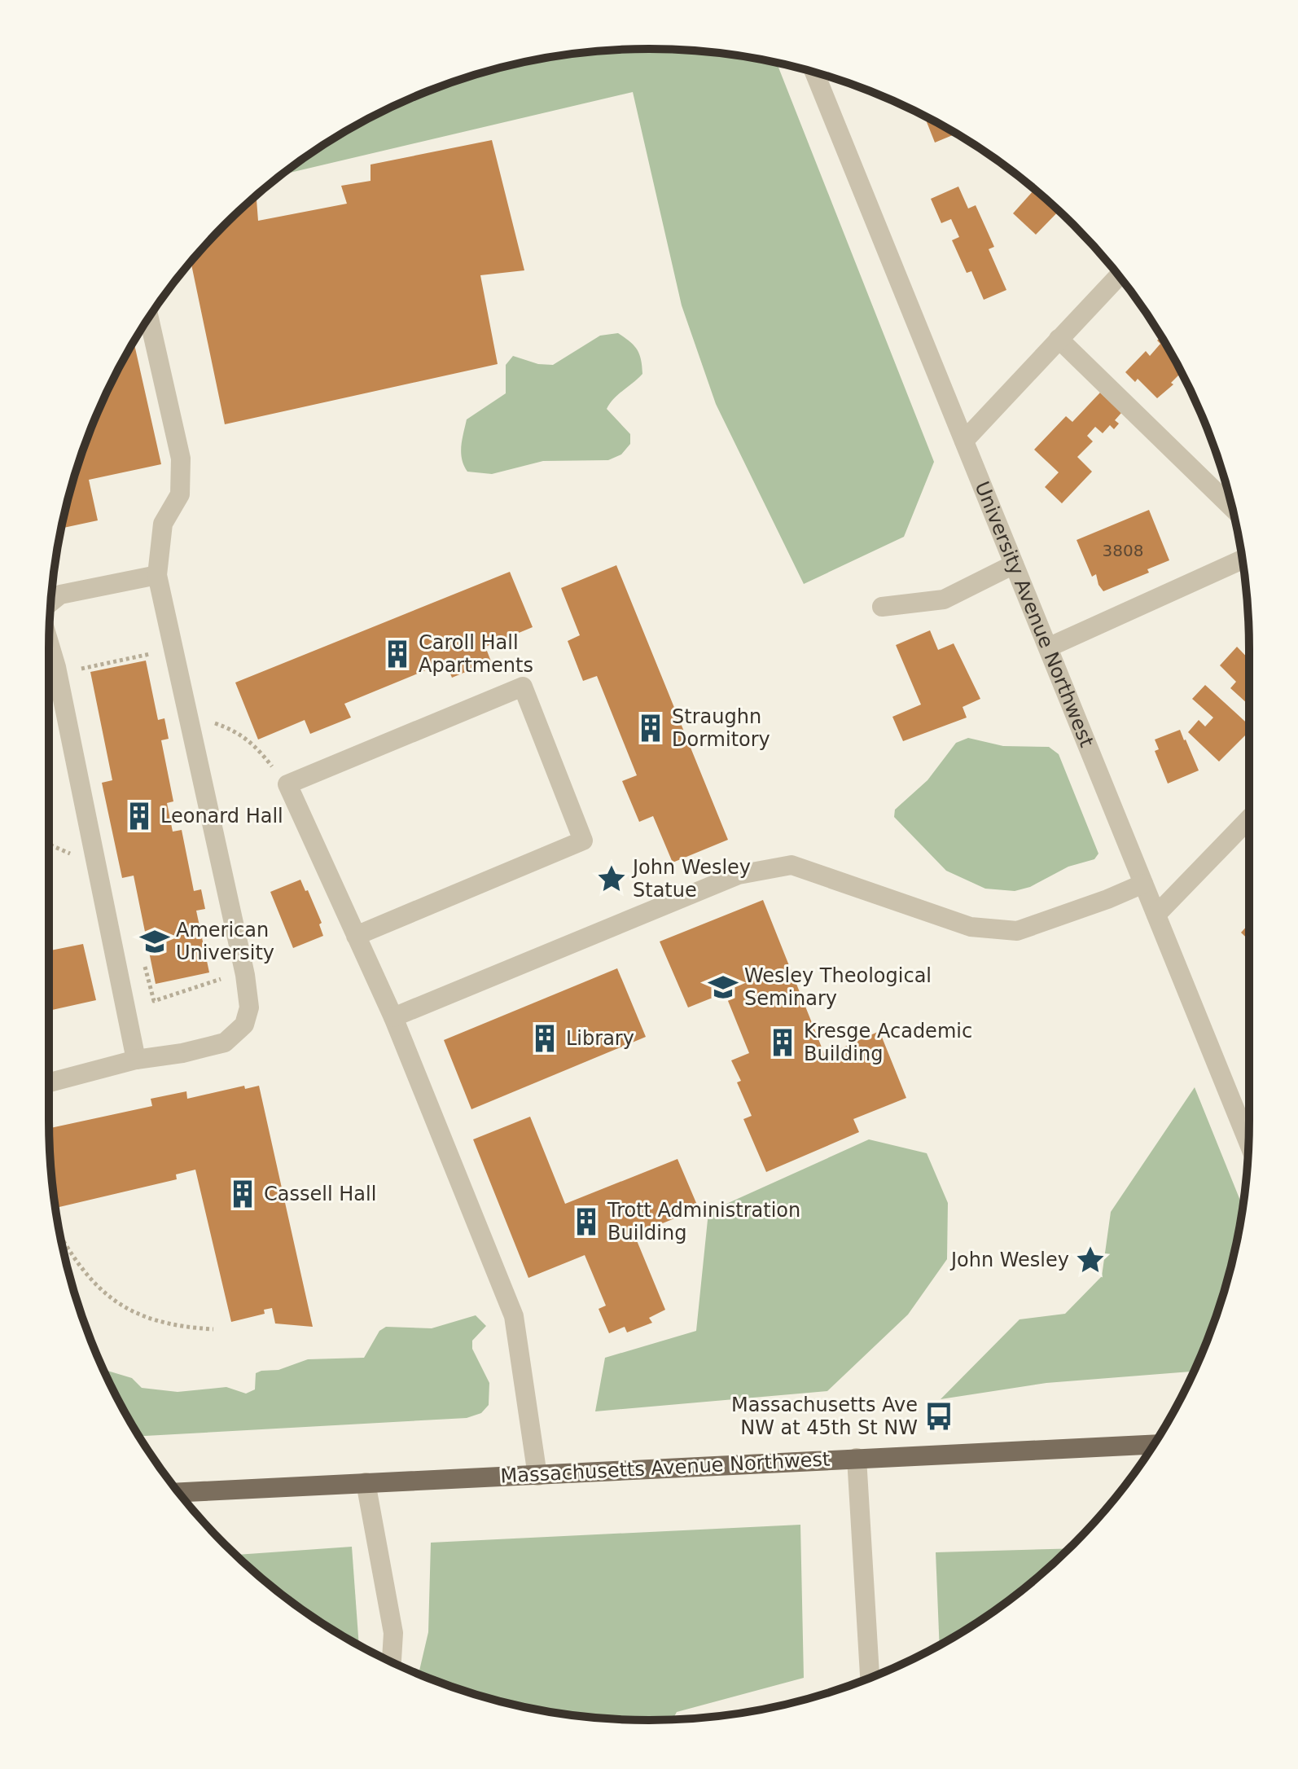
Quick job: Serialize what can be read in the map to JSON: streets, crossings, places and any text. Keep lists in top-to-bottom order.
{
  "streets": {
    "main road": ["Massachusetts Avenue Northwest"],
    "street": ["University Avenue Northwest"]
  },
  "places": {
    "building": [
      "Caroll Hall Apartments",
      "Straughn Dormitory",
      "Leonard Hall",
      "Library",
      "Kresge Academic Building",
      "Cassell Hall",
      "Trott Administration Building"
    ],
    "place": ["John Wesley Statue", "John Wesley"],
    "school or university": ["American University", "Wesley Theological Seminary"],
    "bus stop": ["Massachusetts Ave NW at 45th St NW"]
  },
  "house_numbers": ["3808"]
}
